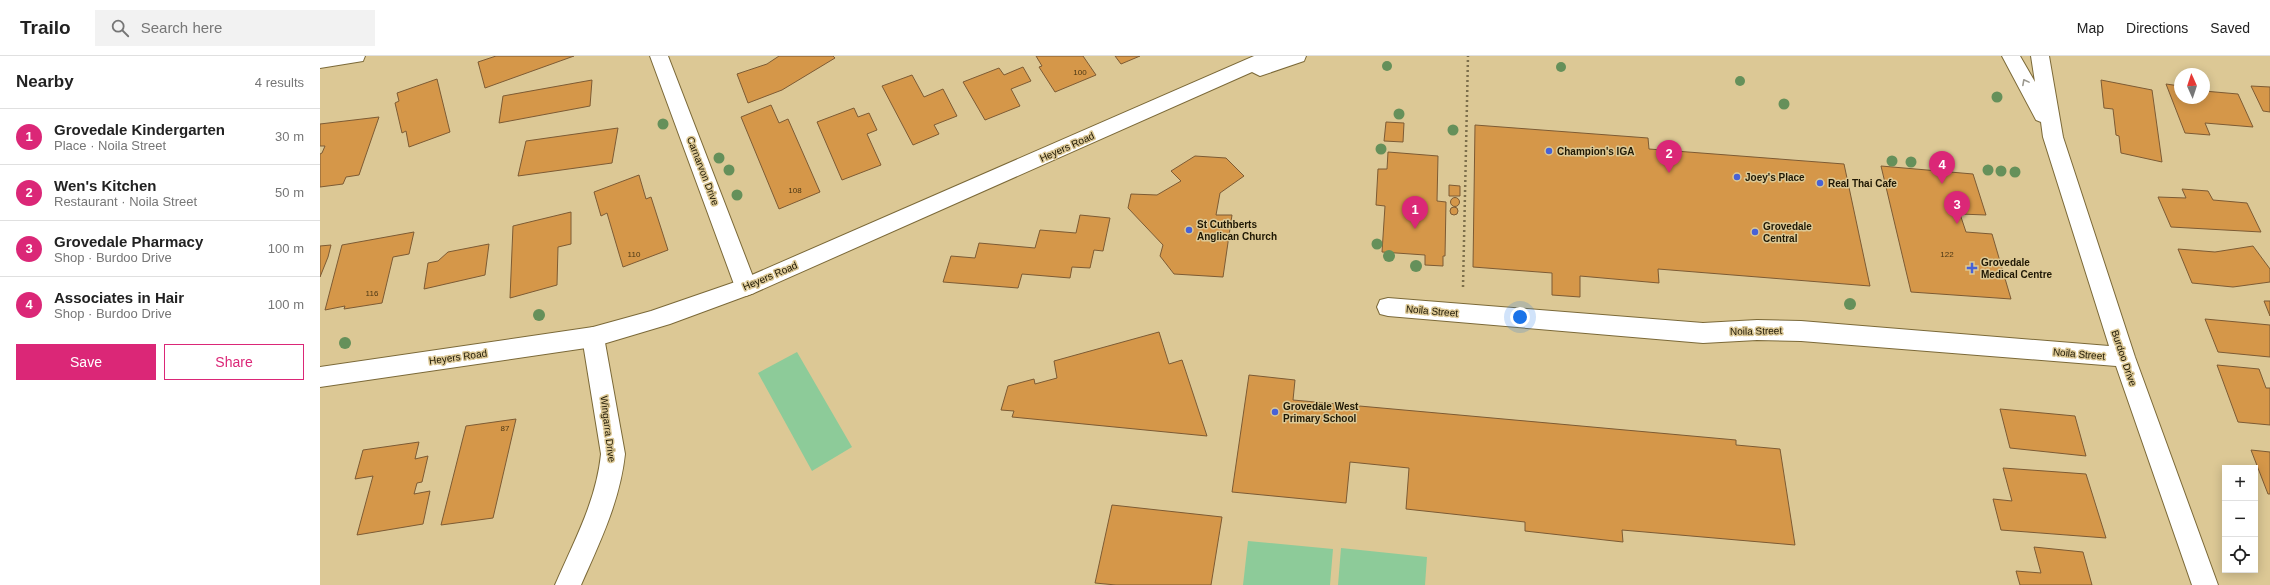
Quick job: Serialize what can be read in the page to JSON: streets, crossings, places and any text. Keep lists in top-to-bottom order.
{
  "streets": {
    "street": [
      "Heyers Road",
      "Carnarvon Drive",
      "Noila Street",
      "Burdoo Drive",
      "Wingarra Drive"
    ]
  },
  "crossings": [
    ["Heyers Road", "Carnarvon Drive"],
    ["Heyers Road", "Wingarra Drive"],
    ["Noila Street", "Burdoo Drive"]
  ],
  "places": {
    "other": [
      "Champion's IGA",
      "Joey's Place",
      "Real Thai Cafe",
      "St Cuthberts Anglican Church",
      "Grovedale Central",
      "Grovedale West Primary School"
    ],
    "health": ["Grovedale Medical Centre"]
  },
  "house_numbers": [
    "100",
    "108",
    "110",
    "122",
    "116",
    "87"
  ],
  "north": "top",
  "page": {
    "header": "Trailo",
    "search": "Search here",
    "nav": ["Map", "Directions", "Saved"],
    "heading": ["Nearby", "4 results"],
    "list": [
      {
        "mark": "1",
        "name": "Grovedale Kindergarten",
        "note": "Place · Noila Street",
        "value": "30 m"
      },
      {
        "mark": "2",
        "name": "Wen's Kitchen",
        "note": "Restaurant · Noila Street",
        "value": "50 m"
      },
      {
        "mark": "3",
        "name": "Grovedale Pharmacy",
        "note": "Shop · Burdoo Drive",
        "value": "100 m"
      },
      {
        "mark": "4",
        "name": "Associates in Hair",
        "note": "Shop · Burdoo Drive",
        "value": "100 m"
      }
    ],
    "pins": [
      "2",
      "4",
      "3",
      "1"
    ],
    "buttons": ["Save", "Share"],
    "map_buttons": ["+", "−"]
  }
}
